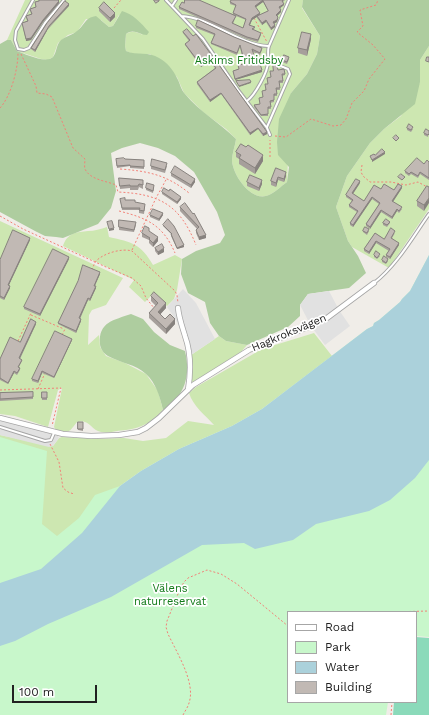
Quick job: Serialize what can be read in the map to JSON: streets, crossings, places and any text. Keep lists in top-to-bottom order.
{
  "streets": {
    "street": ["Hagkroksvägen"]
  },
  "parks": ["Askims Fritidsby", "Välens naturreservat"],
  "legend": [
    "Road",
    "Park",
    "Water",
    "Building"
  ],
  "scale_bar": "100 m"
}
